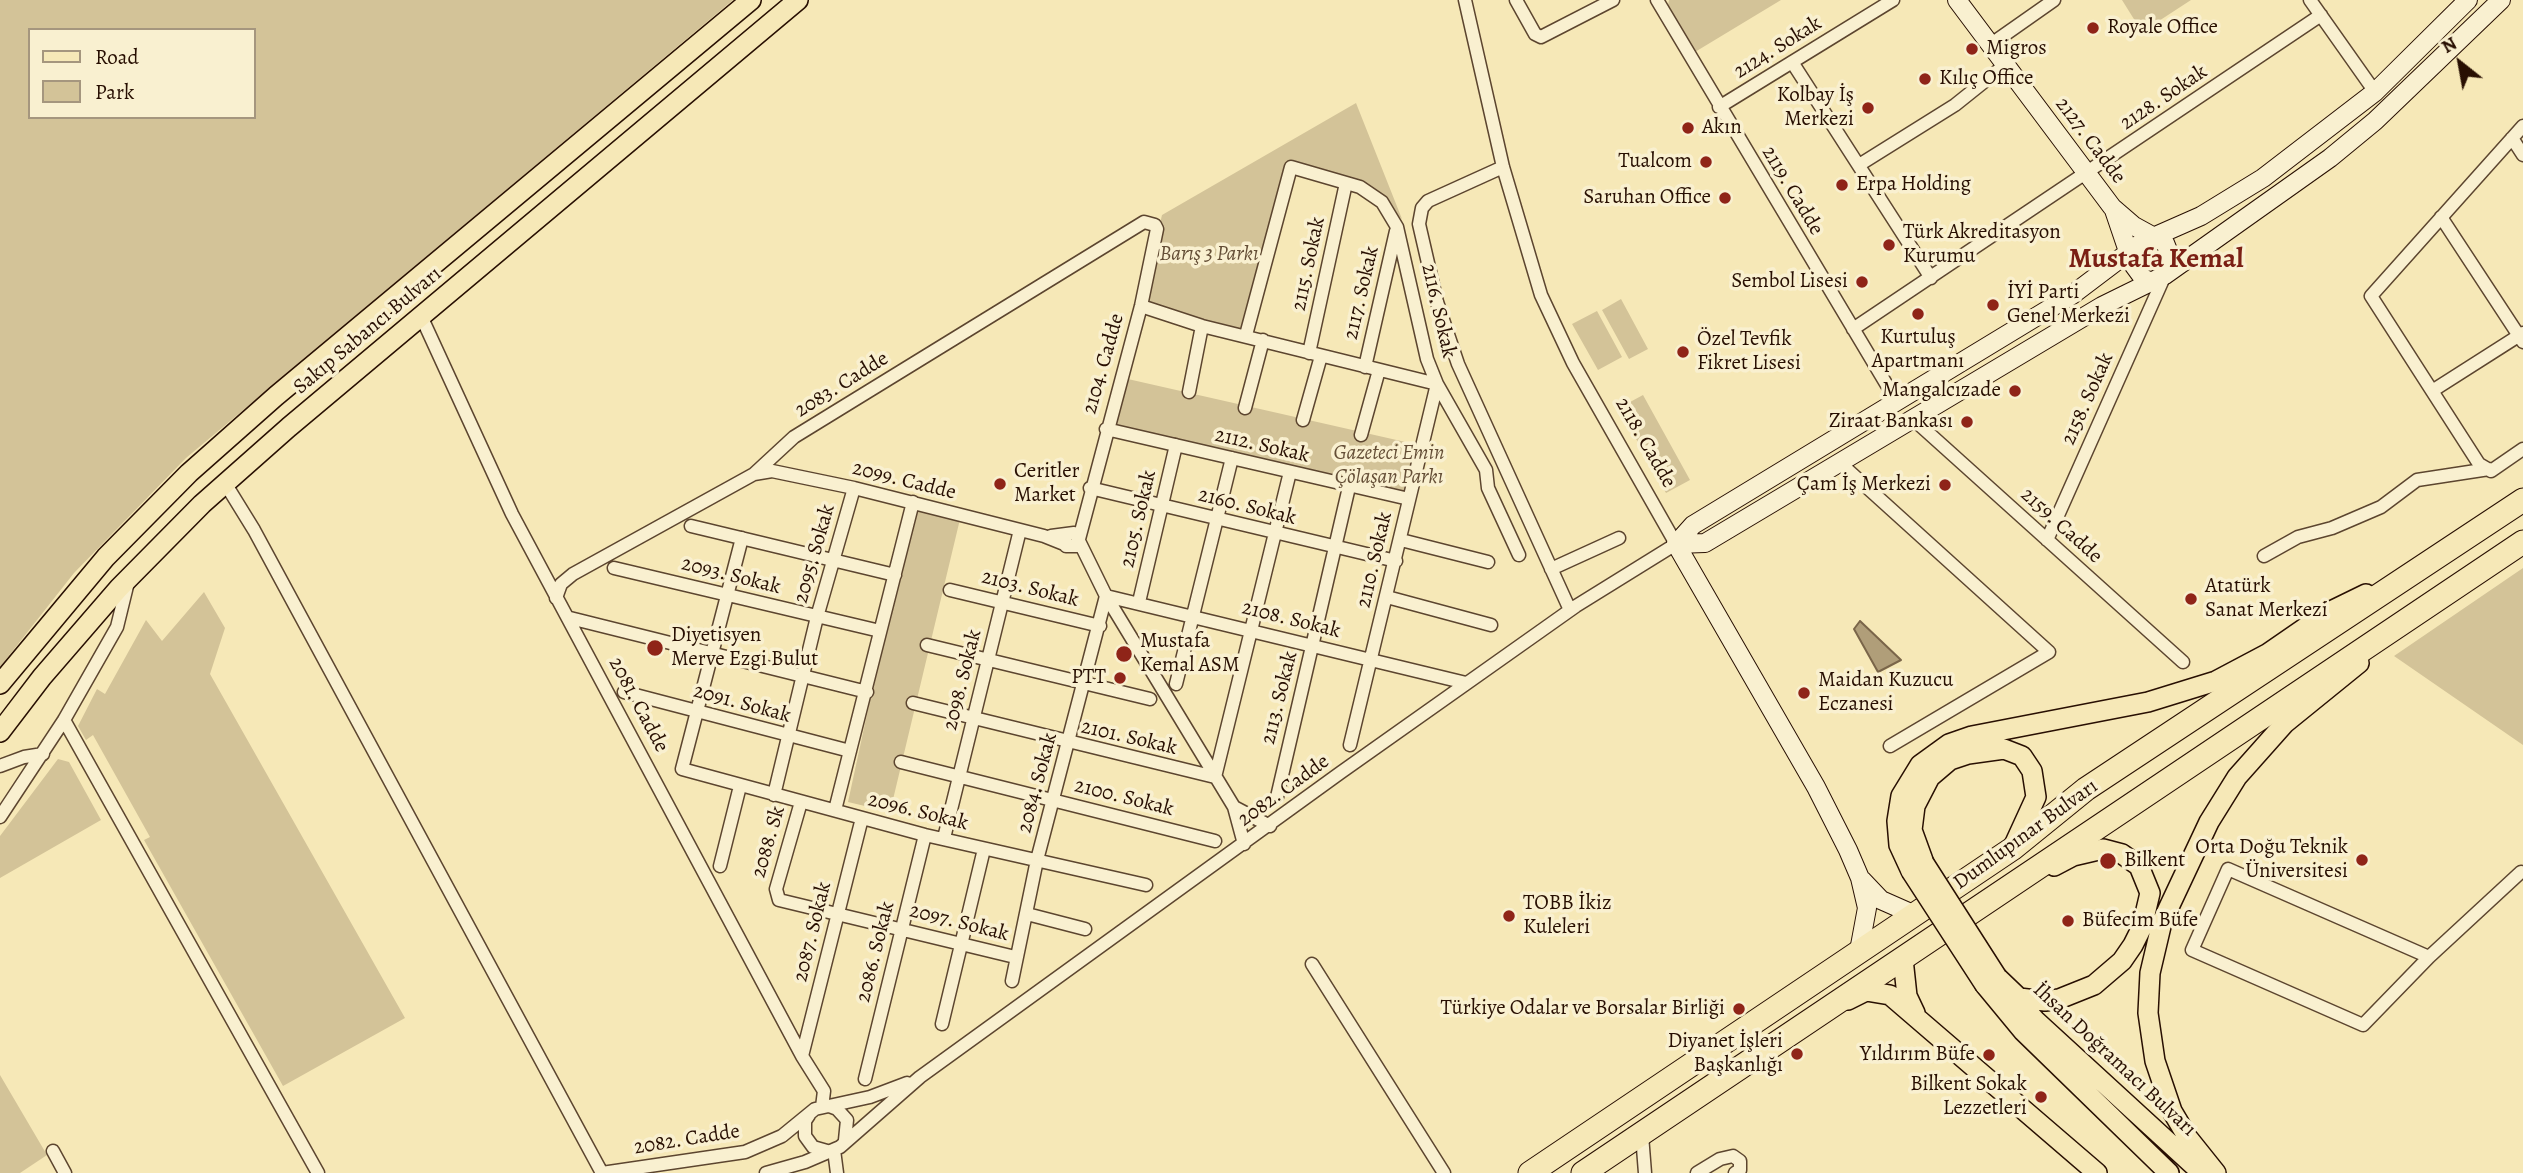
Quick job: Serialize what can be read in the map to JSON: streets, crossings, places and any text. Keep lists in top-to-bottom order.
{
  "streets": {
    "highway": ["Dumlupınar Bulvarı"],
    "main road": ["Sakıp Sabancı Bulvarı", "İhsan Doğramacı Bulvarı"],
    "street": [
      "2124. Sokak",
      "2128. Sokak",
      "2127. Cadde",
      "2119. Cadde",
      "2115. Sokak",
      "2117. Sokak",
      "2116. Sokak",
      "2104. Cadde",
      "2083. Cadde",
      "2158. Sokak",
      "2118. Cadde",
      "2112. Sokak",
      "2099. Cadde",
      "2160. Sokak",
      "2105. Sokak",
      "2159. Cadde",
      "2095. Sokak",
      "2110. Sokak",
      "2093. Sokak",
      "2103. Sokak",
      "2108. Sokak",
      "2098. Sokak",
      "2113. Sokak",
      "2091. Sokak",
      "2081. Cadde",
      "2101. Sokak",
      "2084. Sokak",
      "2082. Cadde",
      "2100. Sokak",
      "2096. Sokak",
      "2088. Sk",
      "2097. Sokak",
      "2087. Sokak",
      "2086. Sokak"
    ]
  },
  "crossings": [
    ["2124. Sokak", "2119. Cadde"],
    ["2128. Sokak", "2127. Cadde"],
    ["2128. Sokak", "2119. Cadde"],
    ["2127. Cadde", "2158. Sokak"],
    ["2115. Sokak", "2116. Sokak"],
    ["2117. Sokak", "2116. Sokak"],
    ["2116. Sokak", "2110. Sokak"],
    ["Sakıp Sabancı Bulvarı", "2081. Cadde"],
    ["2104. Cadde", "2083. Cadde"],
    ["2104. Cadde", "2112. Sokak"],
    ["2104. Cadde", "2099. Cadde"],
    ["2104. Cadde", "2160. Sokak"],
    ["2083. Cadde", "2099. Cadde"],
    ["2083. Cadde", "2081. Cadde"],
    ["2158. Sokak", "2159. Cadde"],
    ["2118. Cadde", "2082. Cadde"],
    ["2112. Sokak", "2105. Sokak"],
    ["2112. Sokak", "2110. Sokak"],
    ["2112. Sokak", "2113. Sokak"],
    ["2099. Cadde", "2095. Sokak"],
    ["2099. Cadde", "2098. Sokak"],
    ["2160. Sokak", "2105. Sokak"],
    ["2160. Sokak", "2110. Sokak"],
    ["2160. Sokak", "2113. Sokak"],
    ["2105. Sokak", "2108. Sokak"],
    ["2095. Sokak", "2093. Sokak"],
    ["2095. Sokak", "2091. Sokak"],
    ["2095. Sokak", "2096. Sokak"],
    ["2110. Sokak", "2108. Sokak"],
    ["2103. Sokak", "2098. Sokak"],
    ["2103. Sokak", "2084. Sokak"],
    ["2108. Sokak", "2113. Sokak"],
    ["2108. Sokak", "2084. Sokak"],
    ["2108. Sokak", "2082. Cadde"],
    ["2098. Sokak", "2101. Sokak"],
    ["2098. Sokak", "2100. Sokak"],
    ["2098. Sokak", "2096. Sokak"],
    ["2091. Sokak", "2096. Sokak"],
    ["2081. Cadde", "2082. Cadde"],
    ["2081. Cadde", "2087. Sokak"],
    ["2101. Sokak", "2084. Sokak"],
    ["2084. Sokak", "2100. Sokak"],
    ["2084. Sokak", "2096. Sokak"],
    ["2084. Sokak", "2097. Sokak"],
    ["2096. Sokak", "2088. Sk"],
    ["2096. Sokak", "2087. Sokak"],
    ["2096. Sokak", "2086. Sokak"],
    ["2088. Sk", "2097. Sokak"],
    ["2097. Sokak", "2087. Sokak"],
    ["2097. Sokak", "2086. Sokak"]
  ],
  "districts": ["Mustafa Kemal"],
  "parks": ["Barış 3 Parkı", "Gazeteci Emin Çölaşan Parkı"],
  "places": [
    "Royale Office",
    "Migros",
    "Kılıç Office",
    "Kolbay İş Merkezi",
    "Akın",
    "Tualcom",
    "Erpa Holding",
    "Saruhan Office",
    "Türk Akreditasyon Kurumu",
    "Sembol Lisesi",
    "İYİ Parti Genel Merkezi",
    "Kurtuluş Apartmanı",
    "Özel Tevfik Fikret Lisesi",
    "Mangalcızade",
    "Ziraat Bankası",
    "Ceritler Market",
    "Çam İş Merkezi",
    "Atatürk Sanat Merkezi",
    "Diyetisyen Merve Ezgi Bulut",
    "Mustafa Kemal ASM",
    "PTT",
    "Maidan Kuzucu Eczanesi",
    "Orta Doğu Teknik Üniversitesi",
    "Bilkent",
    "TOBB İkiz Kuleleri",
    "Büfecim Büfe",
    "Türkiye Odalar ve Borsalar Birliği",
    "Diyanet İşleri Başkanlığı",
    "Yıldırım Büfe",
    "Bilkent Sokak Lezzetleri"
  ],
  "legend": ["Road", "Park"],
  "north": "top left"
}
